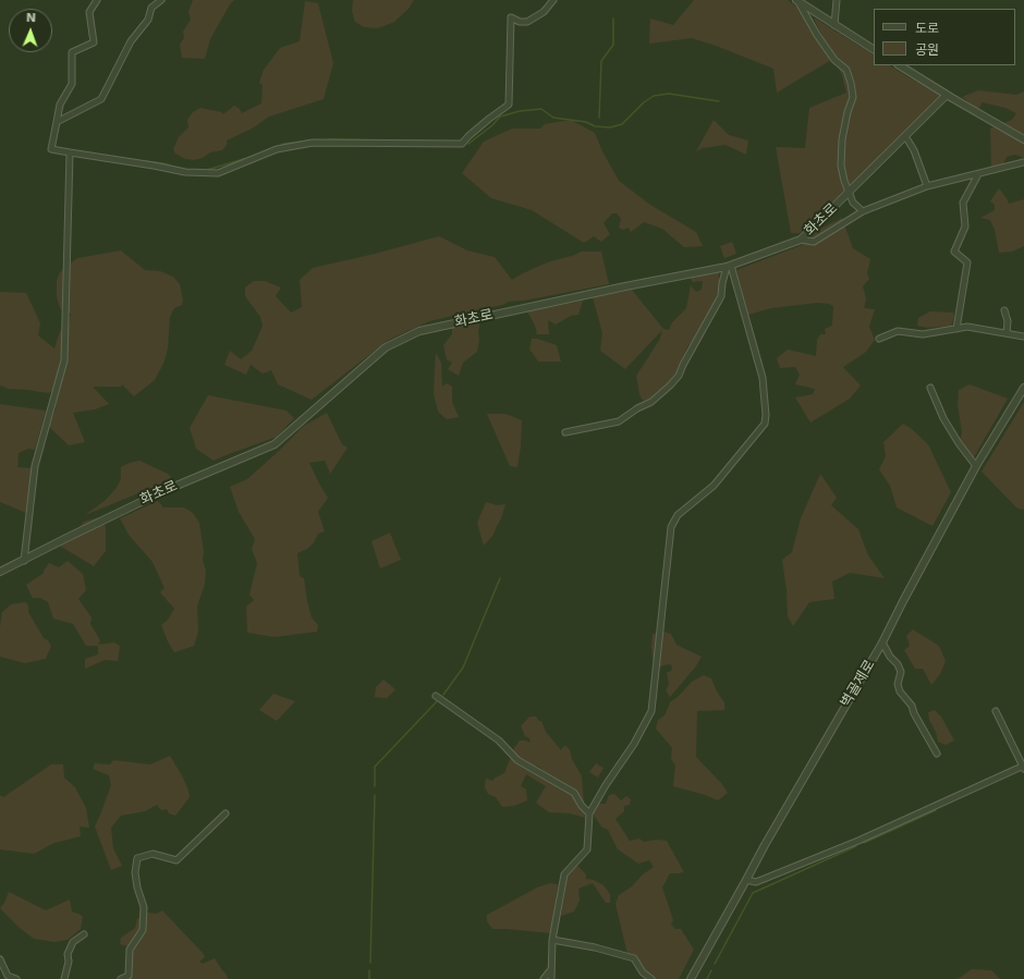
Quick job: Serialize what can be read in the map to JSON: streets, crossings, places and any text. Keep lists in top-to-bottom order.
{
  "streets": {
    "street": ["화초로", "벽골제로"]
  },
  "legend": ["도로", "공원"],
  "north": "top"
}
